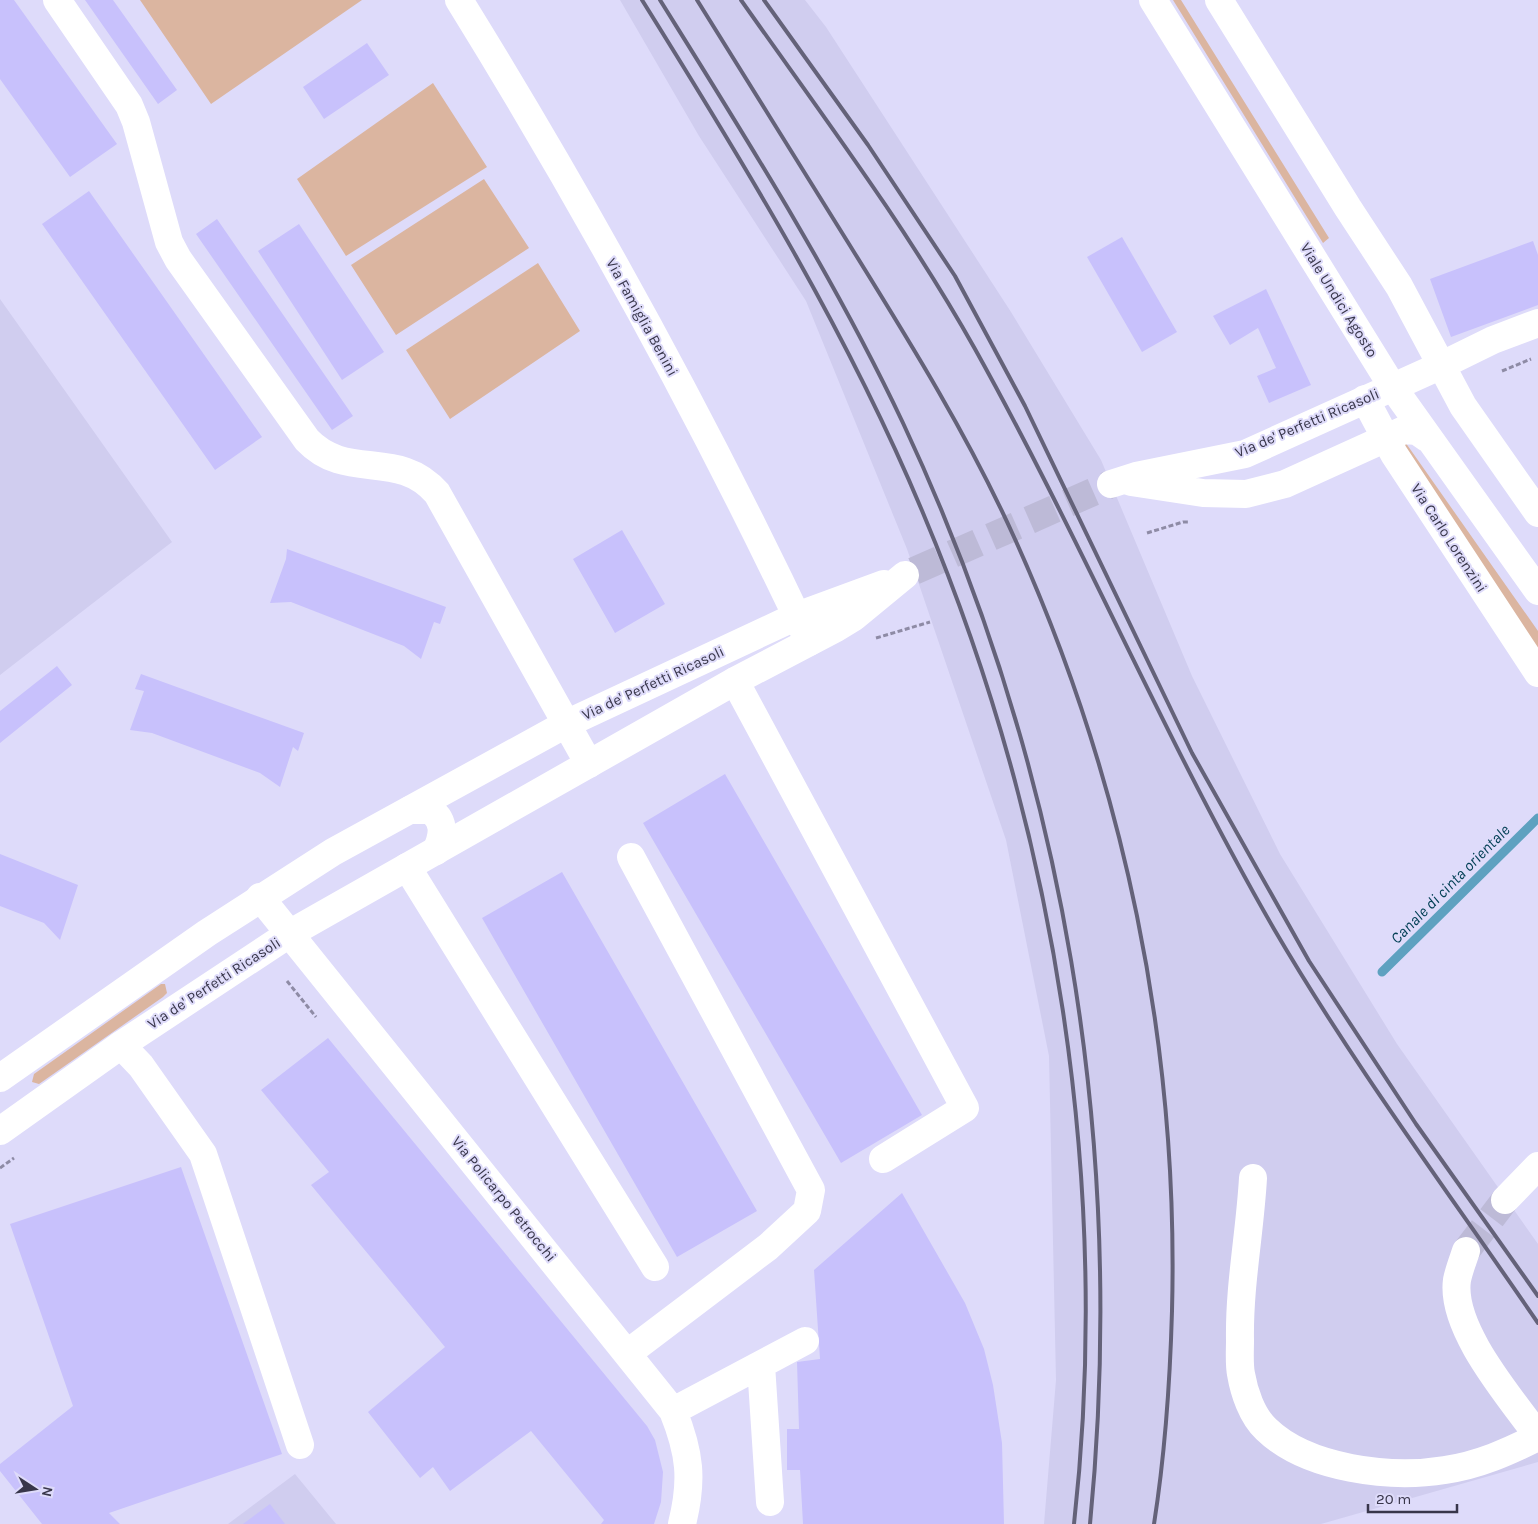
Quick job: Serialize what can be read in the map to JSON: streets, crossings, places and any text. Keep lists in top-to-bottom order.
{
  "streets": {
    "main road": [
      "Viale Undici Agosto",
      "Via Famiglia Benini",
      "Via de' Perfetti Ricasoli",
      "Via Carlo Lorenzini",
      "Via Policarpo Petrocchi"
    ]
  },
  "crossings": [
    ["Viale Undici Agosto", "Via de' Perfetti Ricasoli"],
    ["Via Famiglia Benini", "Via de' Perfetti Ricasoli"],
    ["Via de' Perfetti Ricasoli", "Via Carlo Lorenzini"],
    ["Via de' Perfetti Ricasoli", "Via Policarpo Petrocchi"]
  ],
  "water": ["Canale di cinta orientale"],
  "scale_bar": "20 m",
  "north": "right"
}
